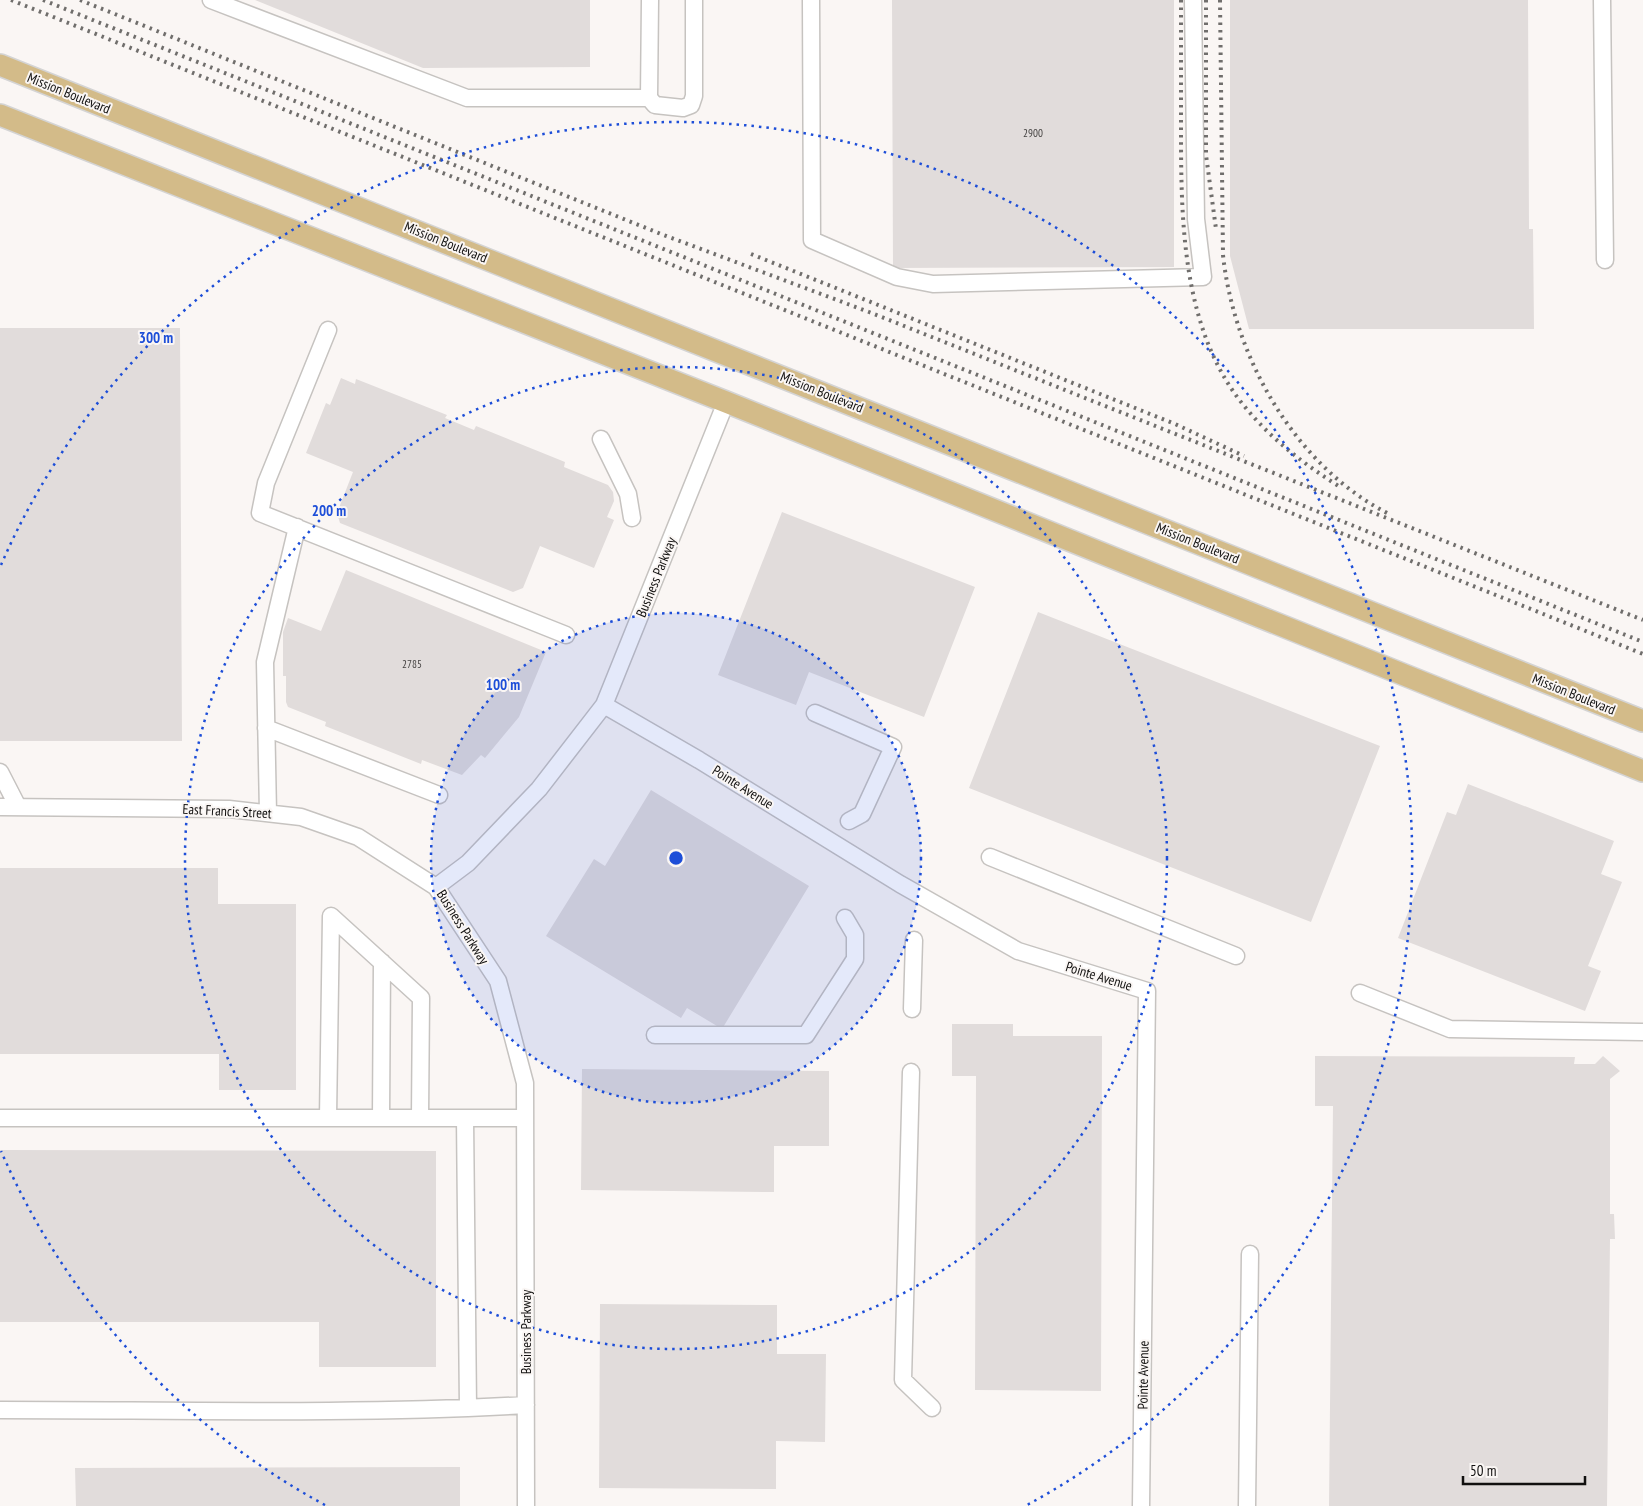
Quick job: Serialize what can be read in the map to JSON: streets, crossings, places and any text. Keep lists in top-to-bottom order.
{
  "streets": {
    "main road": ["Mission Boulevard"],
    "street": ["Business Parkway", "Pointe Avenue", "East Francis Street"]
  },
  "crossings": [
    ["Business Parkway", "Pointe Avenue"],
    ["Business Parkway", "East Francis Street"]
  ],
  "house_numbers": ["2900", "2785"],
  "scale_bar": "50 m",
  "rings": ["300 m", "200 m", "100 m"]
}
